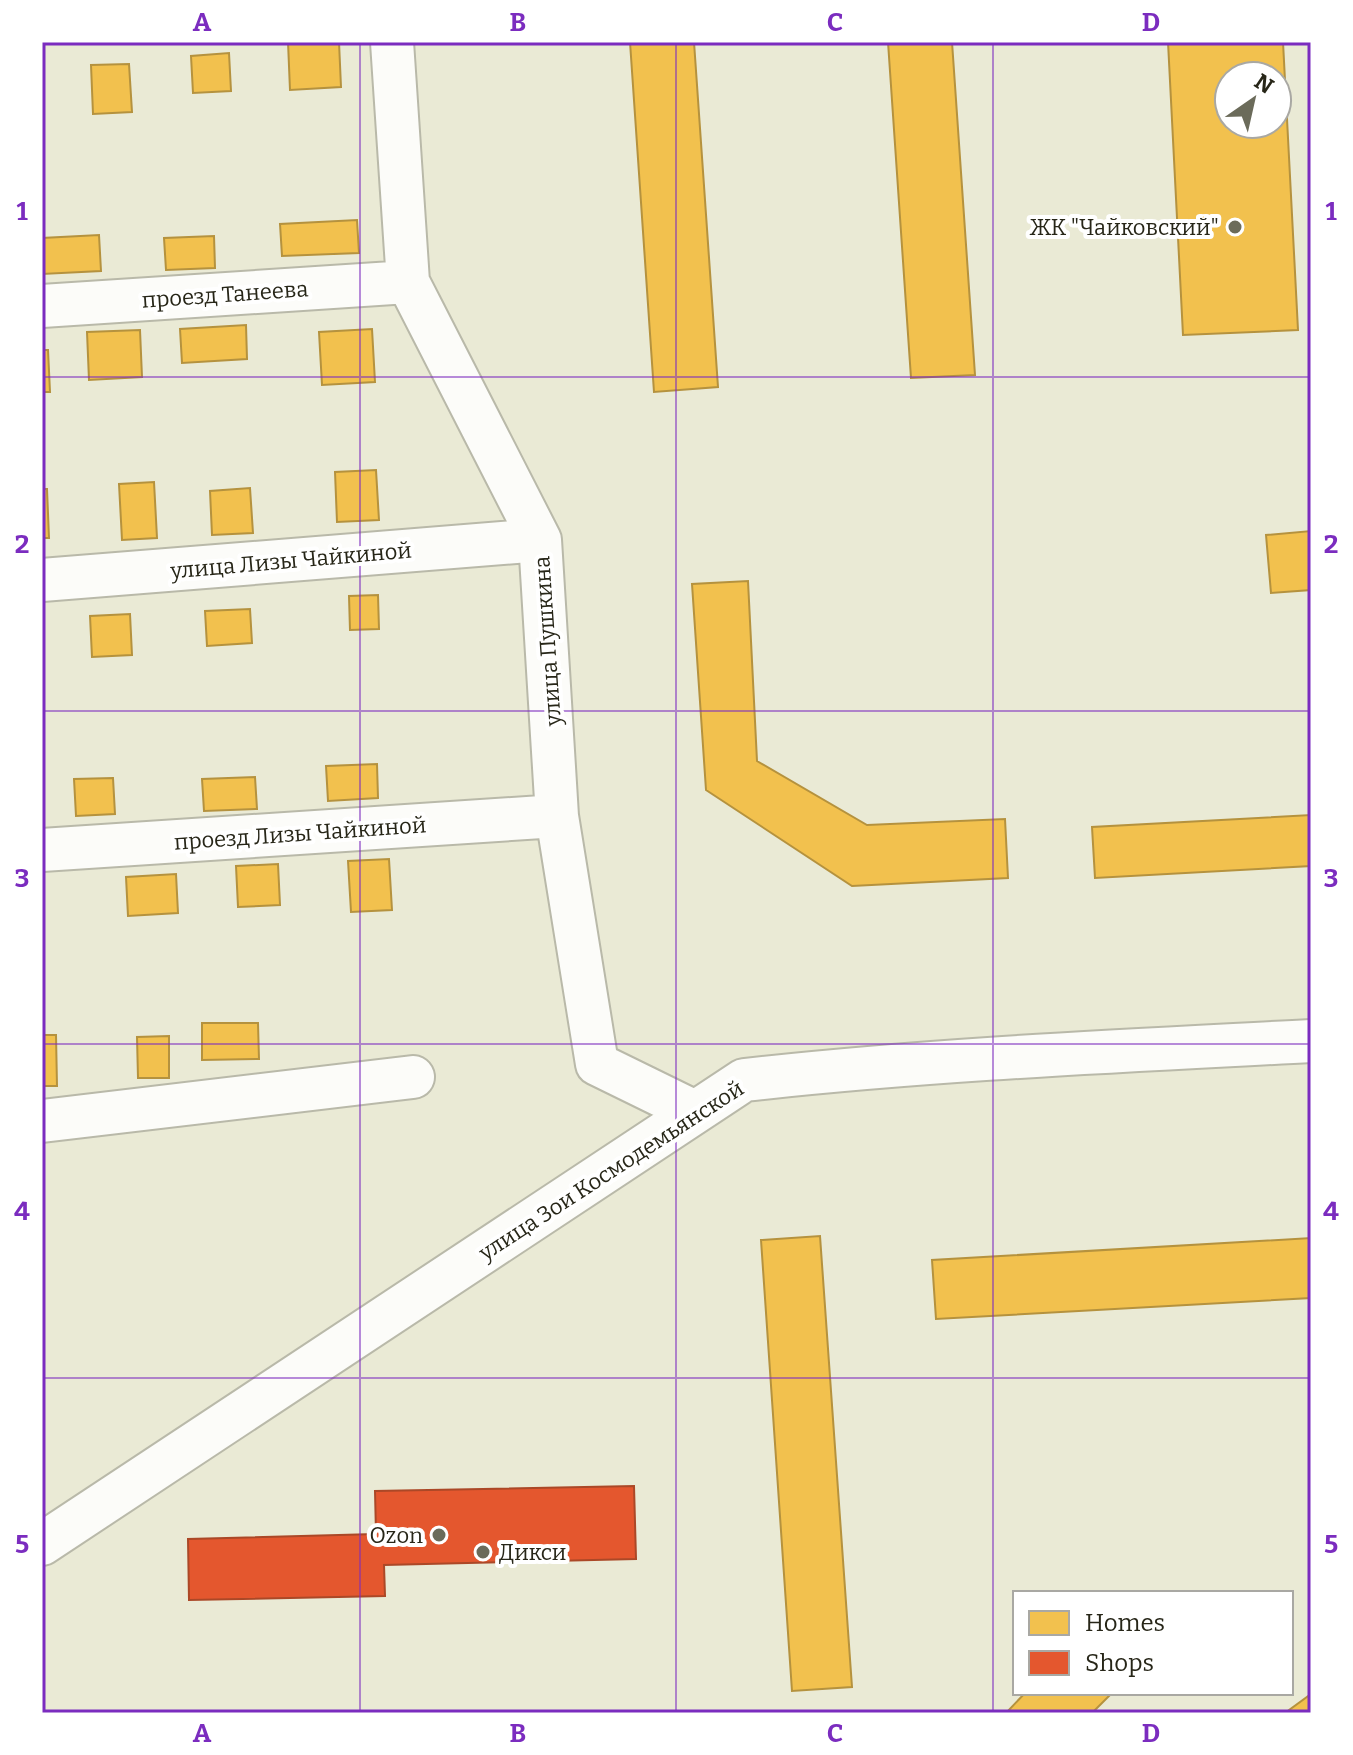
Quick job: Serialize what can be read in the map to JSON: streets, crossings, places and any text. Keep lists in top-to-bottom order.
{
  "streets": {
    "street": [
      "проезд Танеева",
      "улица Лизы Чайкиной",
      "улица Пушкина",
      "проезд Лизы Чайкиной",
      "улица Зои Космодемьянской"
    ]
  },
  "crossings": [
    ["проезд Танеева", "улица Пушкина"],
    ["улица Лизы Чайкиной", "улица Пушкина"],
    ["улица Пушкина", "проезд Лизы Чайкиной"],
    ["улица Пушкина", "улица Зои Космодемьянской"]
  ],
  "places": ["ЖК \"Чайковский\"", "Ozon", "Дикси"],
  "legend": ["Homes", "Shops"],
  "north": "top right",
  "grid": {
    "columns": [
      "A",
      "B",
      "C",
      "D"
    ],
    "rows": [
      "1",
      "2",
      "3",
      "4",
      "5"
    ]
  }
}
